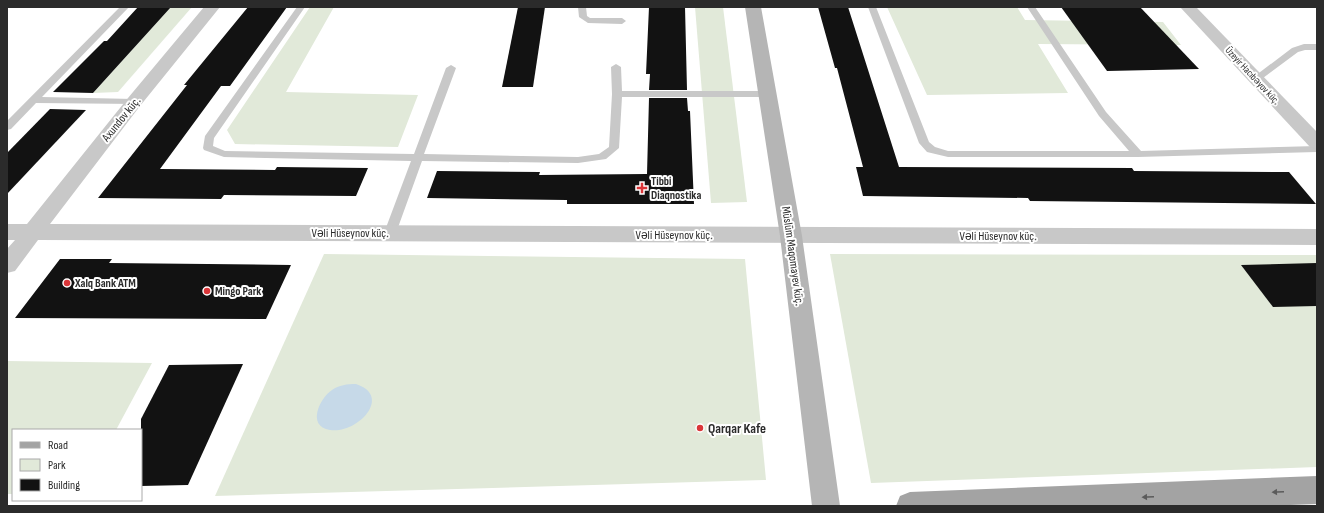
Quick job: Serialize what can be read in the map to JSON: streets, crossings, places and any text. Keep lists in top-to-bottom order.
{
  "streets": {
    "main road": ["Müslüm Maqomayev küç."],
    "street": ["Üzeyir Hacıbəyov küç.", "Axundov küç.", "Vəli Hüseynov küç."]
  },
  "crossings": [
    ["Axundov küç.", "Vəli Hüseynov küç."],
    ["Vəli Hüseynov küç.", "Müslüm Maqomayev küç."]
  ],
  "places": {
    "health": ["Tibbi Diaqnostika"],
    "other": ["Xalq Bank ATM", "Mingo Park", "Qarqar Kafe"]
  },
  "legend": ["Road", "Park", "Building"]
}
